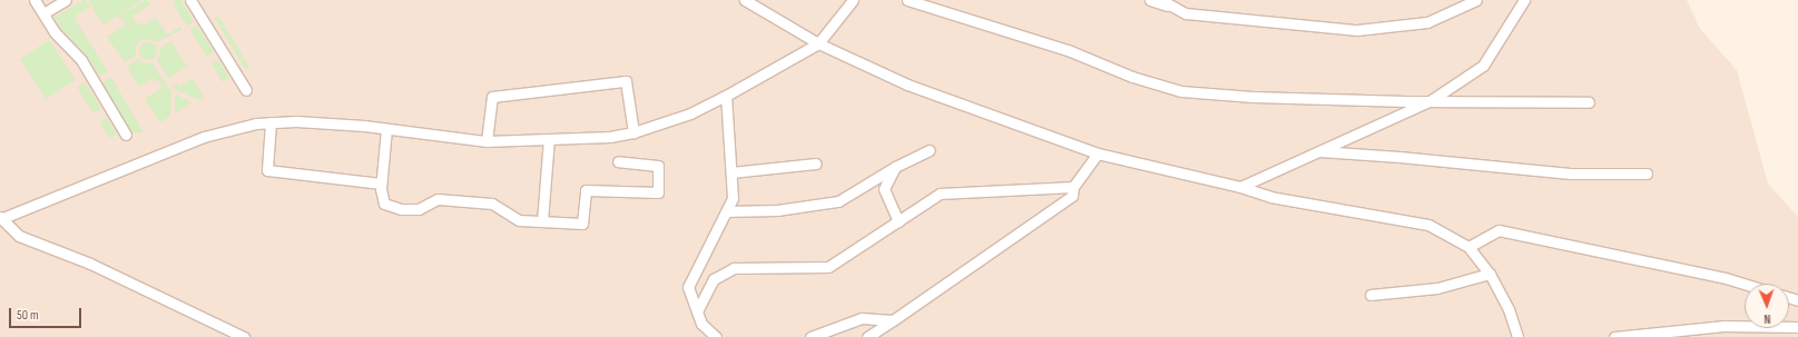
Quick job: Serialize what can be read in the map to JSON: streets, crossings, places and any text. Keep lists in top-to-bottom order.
{
  "scale_bar": "50 m",
  "north": "bottom"
}
